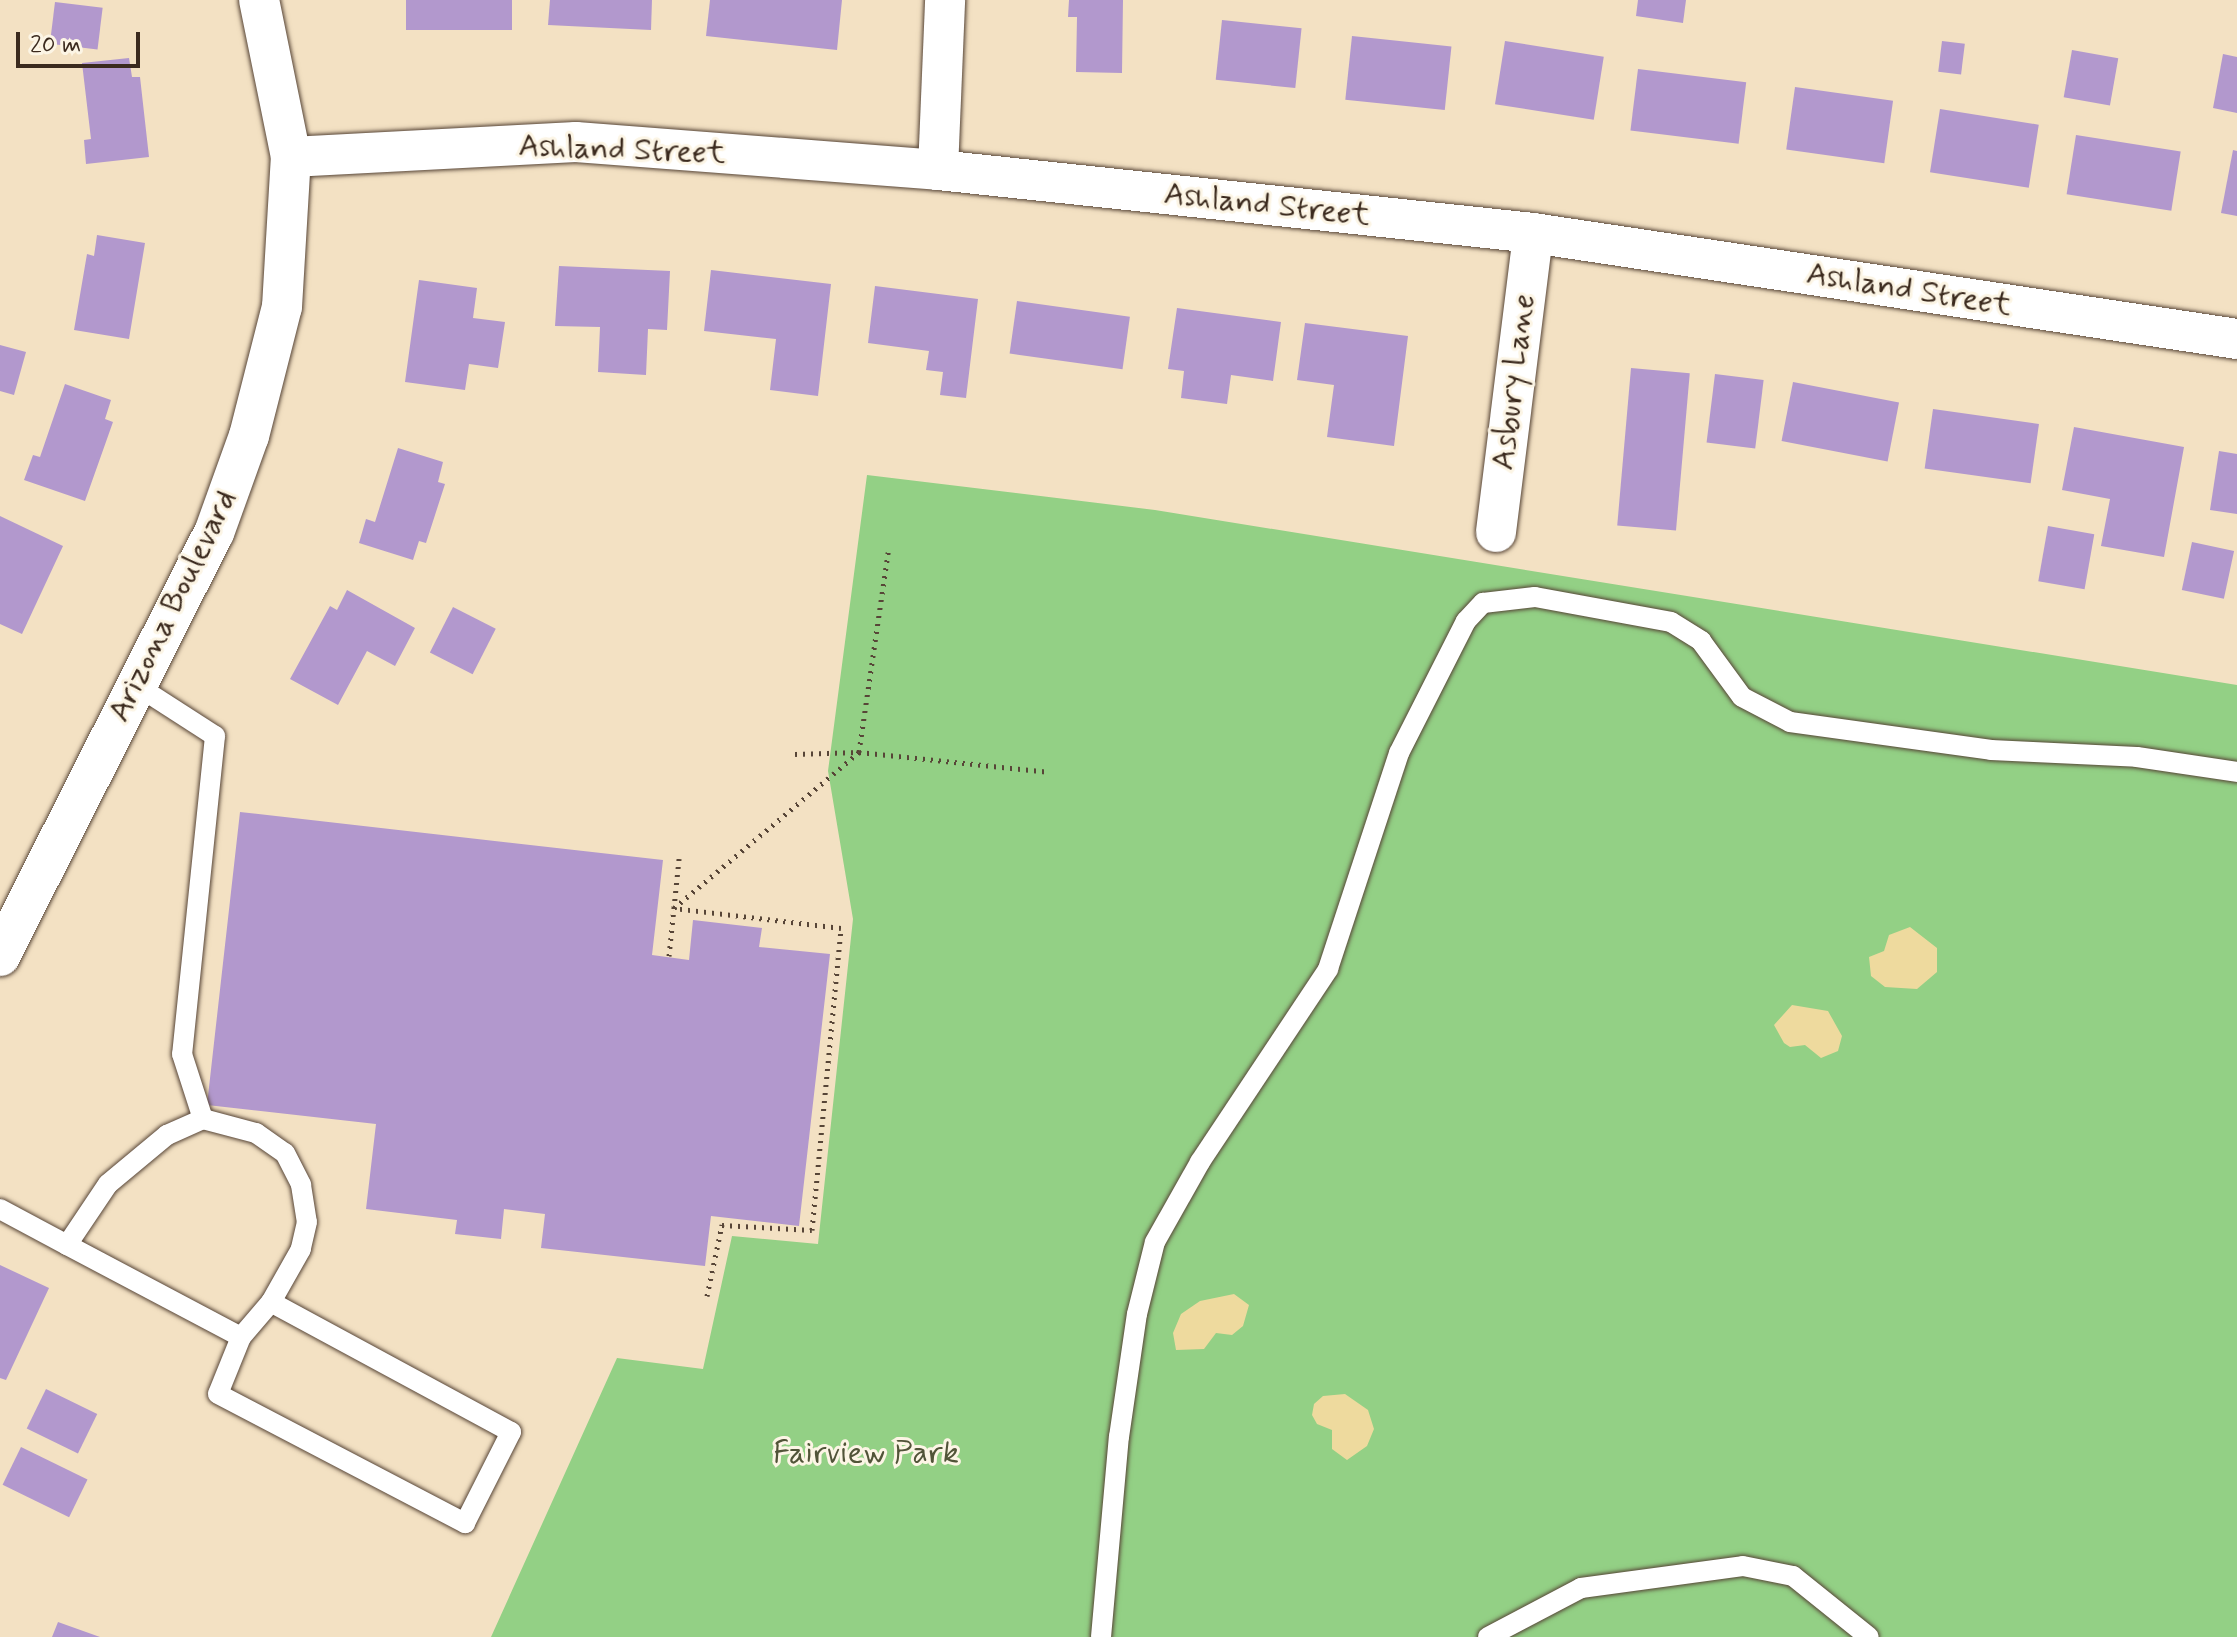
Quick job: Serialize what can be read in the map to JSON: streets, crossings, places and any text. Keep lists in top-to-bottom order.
{
  "streets": {
    "street": ["Ashland Street", "Asbury Lane", "Arizona Boulevard"]
  },
  "crossings": [
    ["Ashland Street", "Asbury Lane"],
    ["Ashland Street", "Arizona Boulevard"]
  ],
  "parks": ["Fairview Park"],
  "scale_bar": "20 m"
}
